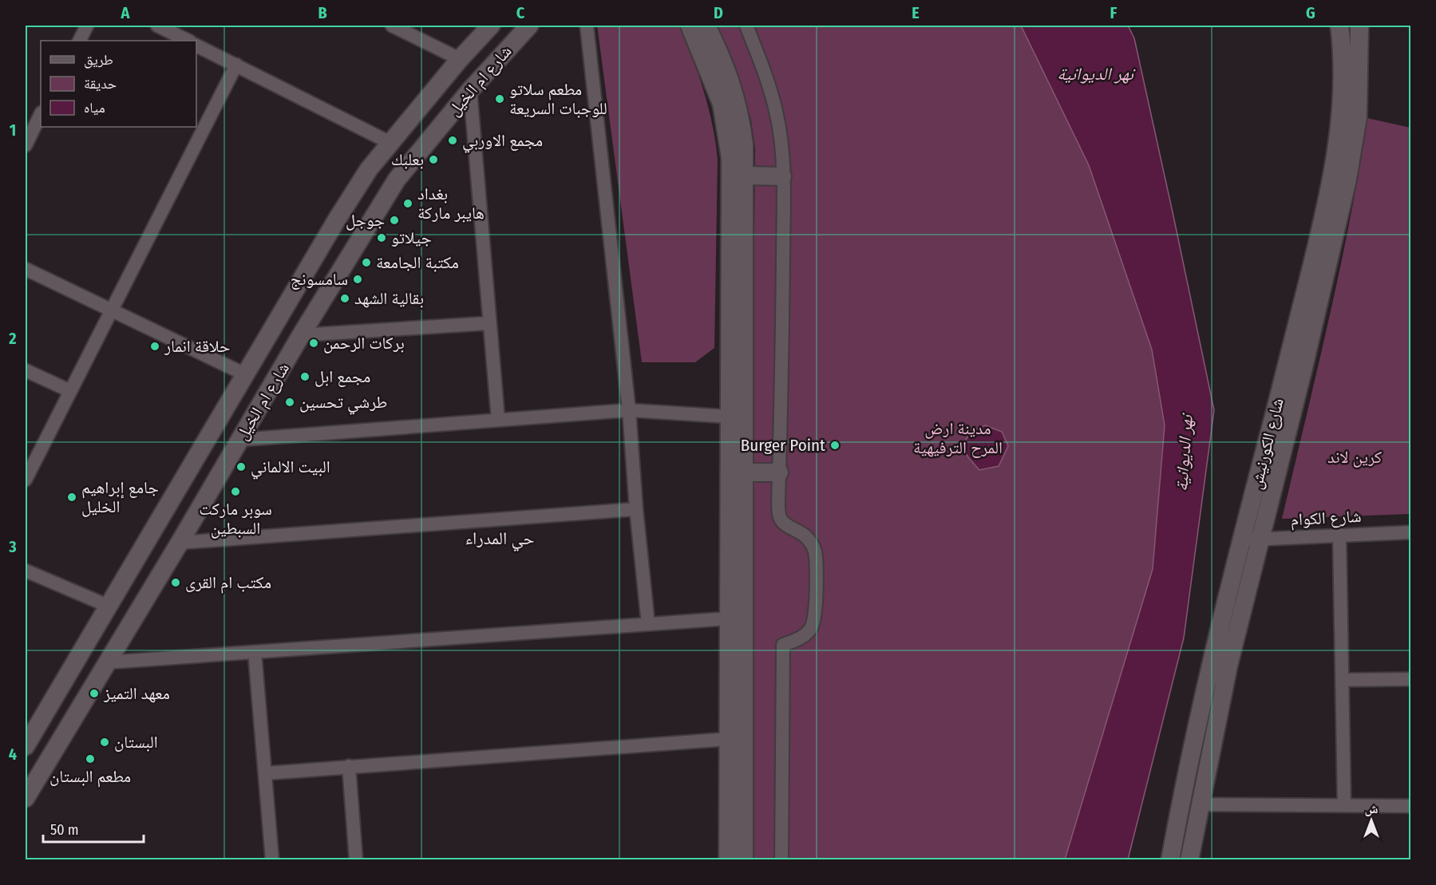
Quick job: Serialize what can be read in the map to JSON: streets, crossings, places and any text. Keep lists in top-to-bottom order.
{
  "streets": {
    "main road": ["شارع ام الخيل", "شارع الكورنيش"],
    "street": ["شارع الكوام"]
  },
  "crossings": [
    ["شارع الكورنيش", "شارع الكوام"]
  ],
  "districts": ["حي المدراء"],
  "water": ["نهر الديوانية"],
  "parks": ["مدينة ارض المرح الترفيهية", "كرين لاند"],
  "places": [
    "مطعم سلاتو للوجبات السريعة",
    "مجمع الاوربي",
    "بعلبك",
    "بغداد هايبر ماركة",
    "جوجل",
    "جيلاتو",
    "مكتبة الجامعة",
    "سامسونج",
    "بقالية الشهد",
    "بركات الرحمن",
    "حلاقة انمار",
    "مجمع ابل",
    "طرشي تحسين",
    "Burger Point",
    "البيت الالماني",
    "سوبر ماركت السبطين",
    "جامع إبراهيم الخليل",
    "مكتب ام القرى",
    "معهد التميز",
    "البستان",
    "مطعم البستان"
  ],
  "legend": ["طريق", "حديقة", "مياه"],
  "scale_bar": "50 m",
  "north": "top",
  "grid": {
    "columns": [
      "A",
      "B",
      "C",
      "D",
      "E",
      "F",
      "G"
    ],
    "rows": [
      "1",
      "2",
      "3",
      "4"
    ]
  }
}
